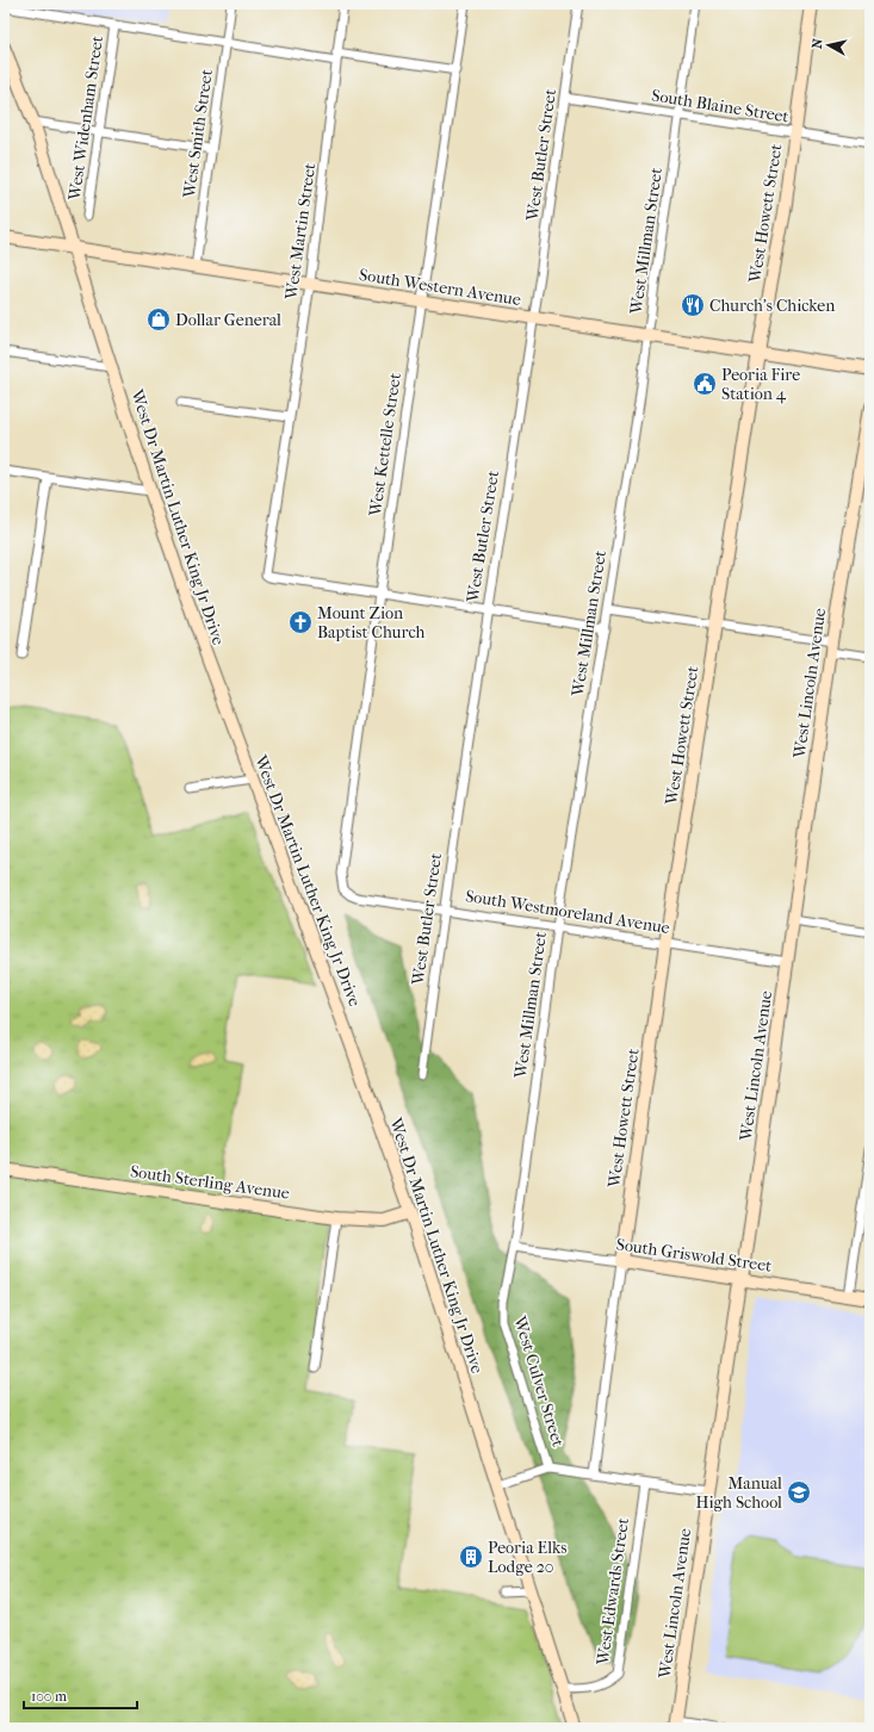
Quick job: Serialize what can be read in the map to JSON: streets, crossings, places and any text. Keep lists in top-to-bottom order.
{
  "streets": {
    "main road": [
      "West Howett Street",
      "South Western Avenue",
      "West Dr Martin Luther King Jr Drive",
      "West Lincoln Avenue",
      "South Sterling Avenue",
      "South Griswold Street"
    ],
    "street": [
      "South Blaine Street",
      "West Widenham Street",
      "West Smith Street",
      "West Butler Street",
      "West Martin Street",
      "West Millman Street",
      "West Kettelle Street",
      "South Westmoreland Avenue",
      "West Culver Street",
      "West Edwards Street"
    ]
  },
  "crossings": [
    ["South Blaine Street", "West Butler Street"],
    ["South Blaine Street", "West Howett Street"],
    ["South Blaine Street", "West Millman Street"],
    ["West Smith Street", "South Western Avenue"],
    ["West Butler Street", "South Western Avenue"],
    ["West Butler Street", "South Westmoreland Avenue"],
    ["West Howett Street", "South Western Avenue"],
    ["West Howett Street", "South Westmoreland Avenue"],
    ["West Howett Street", "South Griswold Street"],
    ["West Martin Street", "South Western Avenue"],
    ["West Martin Street", "West Kettelle Street"],
    ["West Millman Street", "South Western Avenue"],
    ["West Millman Street", "South Westmoreland Avenue"],
    ["West Millman Street", "South Griswold Street"],
    ["West Millman Street", "West Culver Street"],
    ["South Western Avenue", "West Kettelle Street"],
    ["South Western Avenue", "West Dr Martin Luther King Jr Drive"],
    ["West Kettelle Street", "South Westmoreland Avenue"],
    ["West Dr Martin Luther King Jr Drive", "South Sterling Avenue"],
    ["West Dr Martin Luther King Jr Drive", "West Edwards Street"],
    ["West Lincoln Avenue", "South Westmoreland Avenue"],
    ["West Lincoln Avenue", "South Griswold Street"],
    ["South Griswold Street", "West Culver Street"]
  ],
  "places": {
    "restaurant": ["Church's Chicken"],
    "shop": ["Dollar General"],
    "public building": ["Peoria Fire Station 4"],
    "church": ["Mount Zion Baptist Church"],
    "school or university": ["Manual High School"],
    "building": ["Peoria Elks Lodge 20"]
  },
  "scale_bar": "100 m",
  "north": "left"
}
